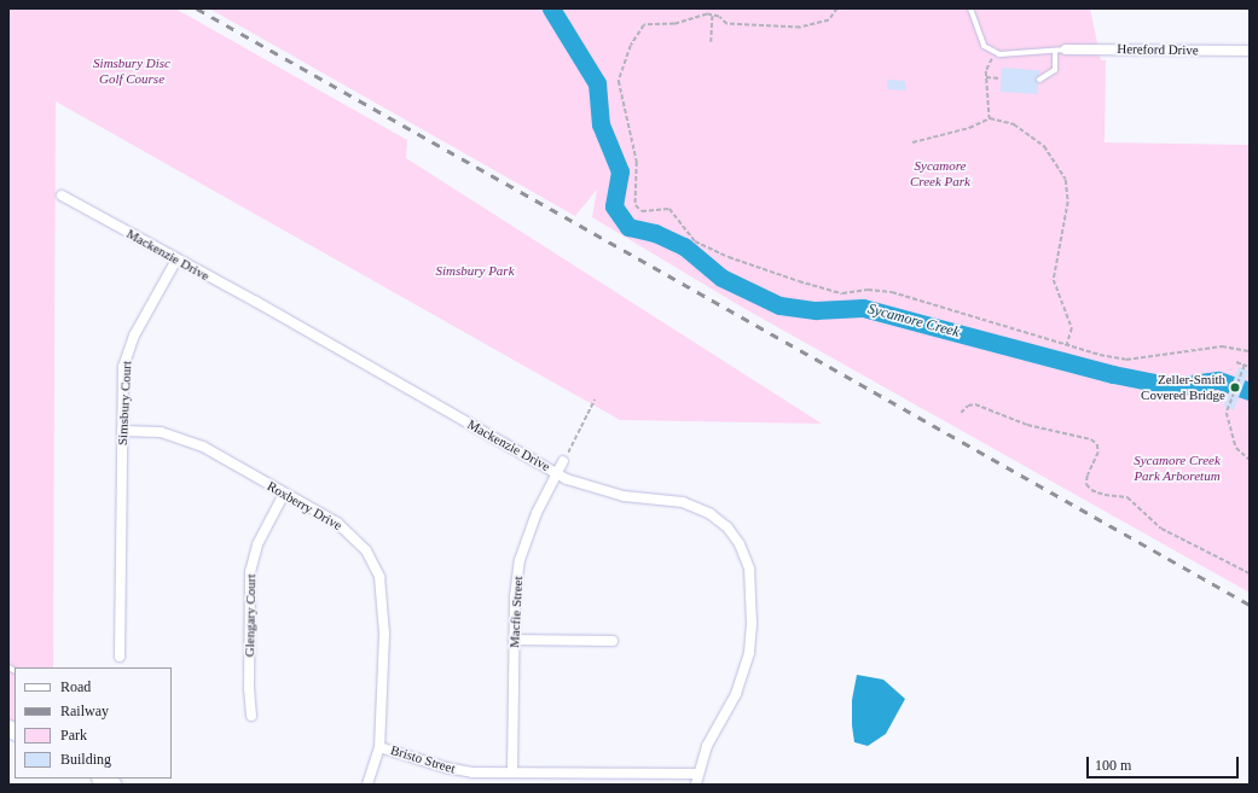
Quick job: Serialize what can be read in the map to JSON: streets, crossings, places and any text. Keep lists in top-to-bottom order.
{
  "streets": {
    "street": [
      "Hereford Drive",
      "Mackenzie Drive",
      "Simsbury Court",
      "Roxberry Drive",
      "Macfie Street",
      "Glengary Court",
      "Bristo Street"
    ]
  },
  "crossings": [
    ["Mackenzie Drive", "Simsbury Court"],
    ["Mackenzie Drive", "Macfie Street"],
    ["Mackenzie Drive", "Bristo Street"],
    ["Simsbury Court", "Roxberry Drive"],
    ["Roxberry Drive", "Glengary Court"],
    ["Roxberry Drive", "Bristo Street"],
    ["Macfie Street", "Bristo Street"]
  ],
  "water": ["Sycamore Creek"],
  "parks": [
    "Simsbury Disc Golf Course",
    "Sycamore Creek Park",
    "Simsbury Park",
    "Sycamore Creek Park Arboretum"
  ],
  "places": ["Zeller-Smith Covered Bridge"],
  "legend": [
    "Road",
    "Railway",
    "Park",
    "Building"
  ],
  "scale_bar": "100 m"
}
